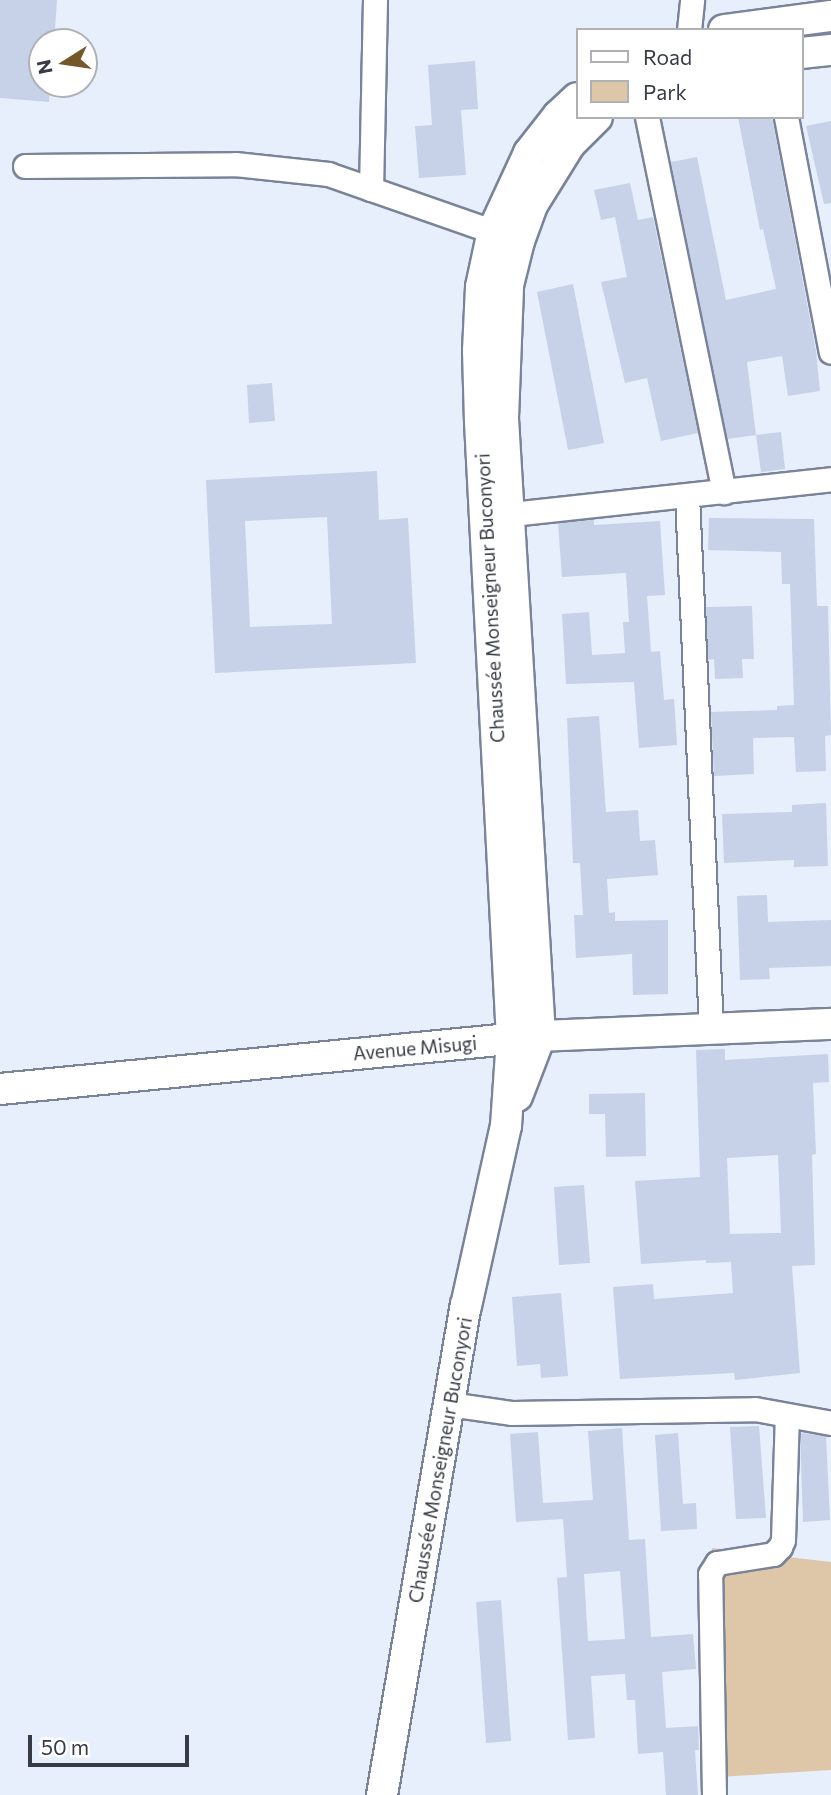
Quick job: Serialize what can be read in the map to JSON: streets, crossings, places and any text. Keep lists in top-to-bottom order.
{
  "streets": {
    "street": ["Chaussée Monseigneur Buconyori", "Avenue Misugi"]
  },
  "crossings": [
    ["Chaussée Monseigneur Buconyori", "Avenue Misugi"]
  ],
  "legend": ["Road", "Park"],
  "scale_bar": "50 m",
  "north": "left"
}
